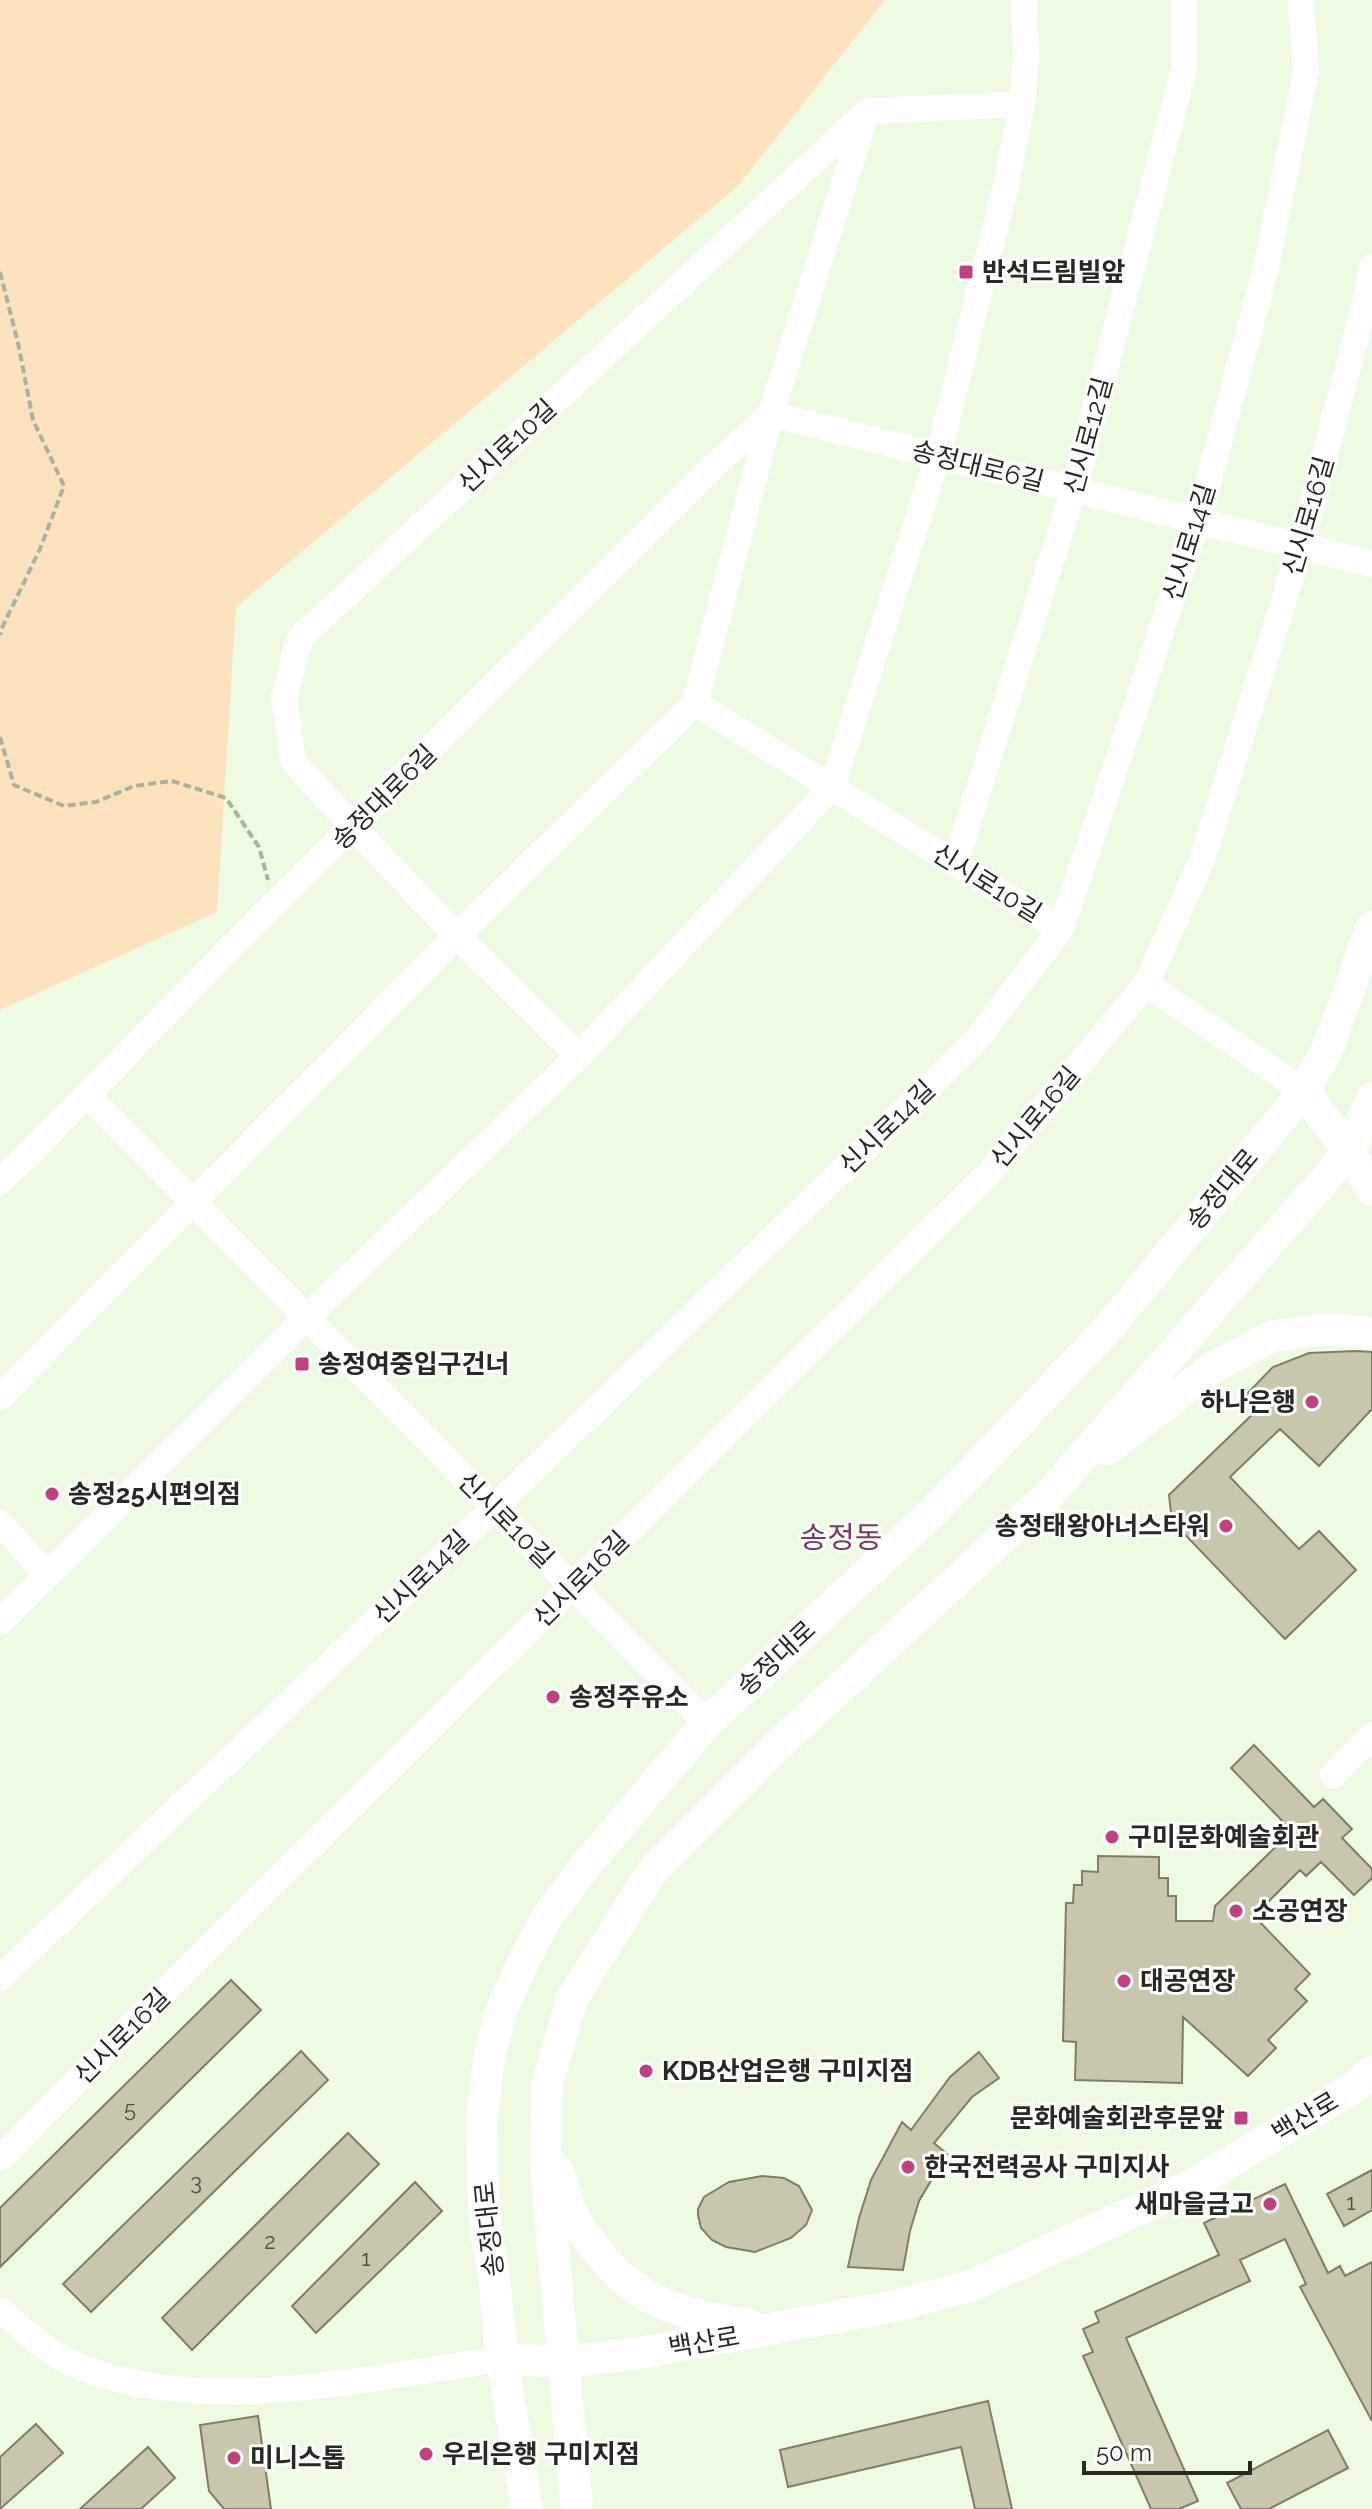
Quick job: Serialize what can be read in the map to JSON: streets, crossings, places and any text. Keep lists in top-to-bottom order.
{
  "streets": {
    "street": [
      "신시로12길",
      "신시로10길",
      "송정대로6길",
      "신시로16길",
      "신시로14길",
      "송정대로",
      "백산로"
    ]
  },
  "crossings": [
    ["신시로12길", "신시로10길"],
    ["신시로12길", "송정대로6길"],
    ["신시로10길", "송정대로6길"],
    ["신시로10길", "신시로16길"],
    ["신시로10길", "신시로14길"],
    ["신시로10길", "송정대로"],
    ["송정대로6길", "신시로16길"],
    ["송정대로6길", "신시로14길"],
    ["송정대로", "백산로"]
  ],
  "districts": ["송정동"],
  "places": {
    "transit": ["반석드림빌앞", "송정여중입구건너", "문화예술회관후문앞"],
    "other": [
      "하나은행",
      "송정25시편의점",
      "송정태왕아너스타워",
      "송정주유소",
      "구미문화예술회관",
      "소공연장",
      "대공연장",
      "KDB산업은행 구미지점",
      "한국전력공사 구미지사",
      "새마을금고",
      "우리은행 구미지점",
      "미니스톱"
    ]
  },
  "house_numbers": [
    "5",
    "3",
    "1",
    "2",
    "1"
  ],
  "scale_bar": "50 m"
}
